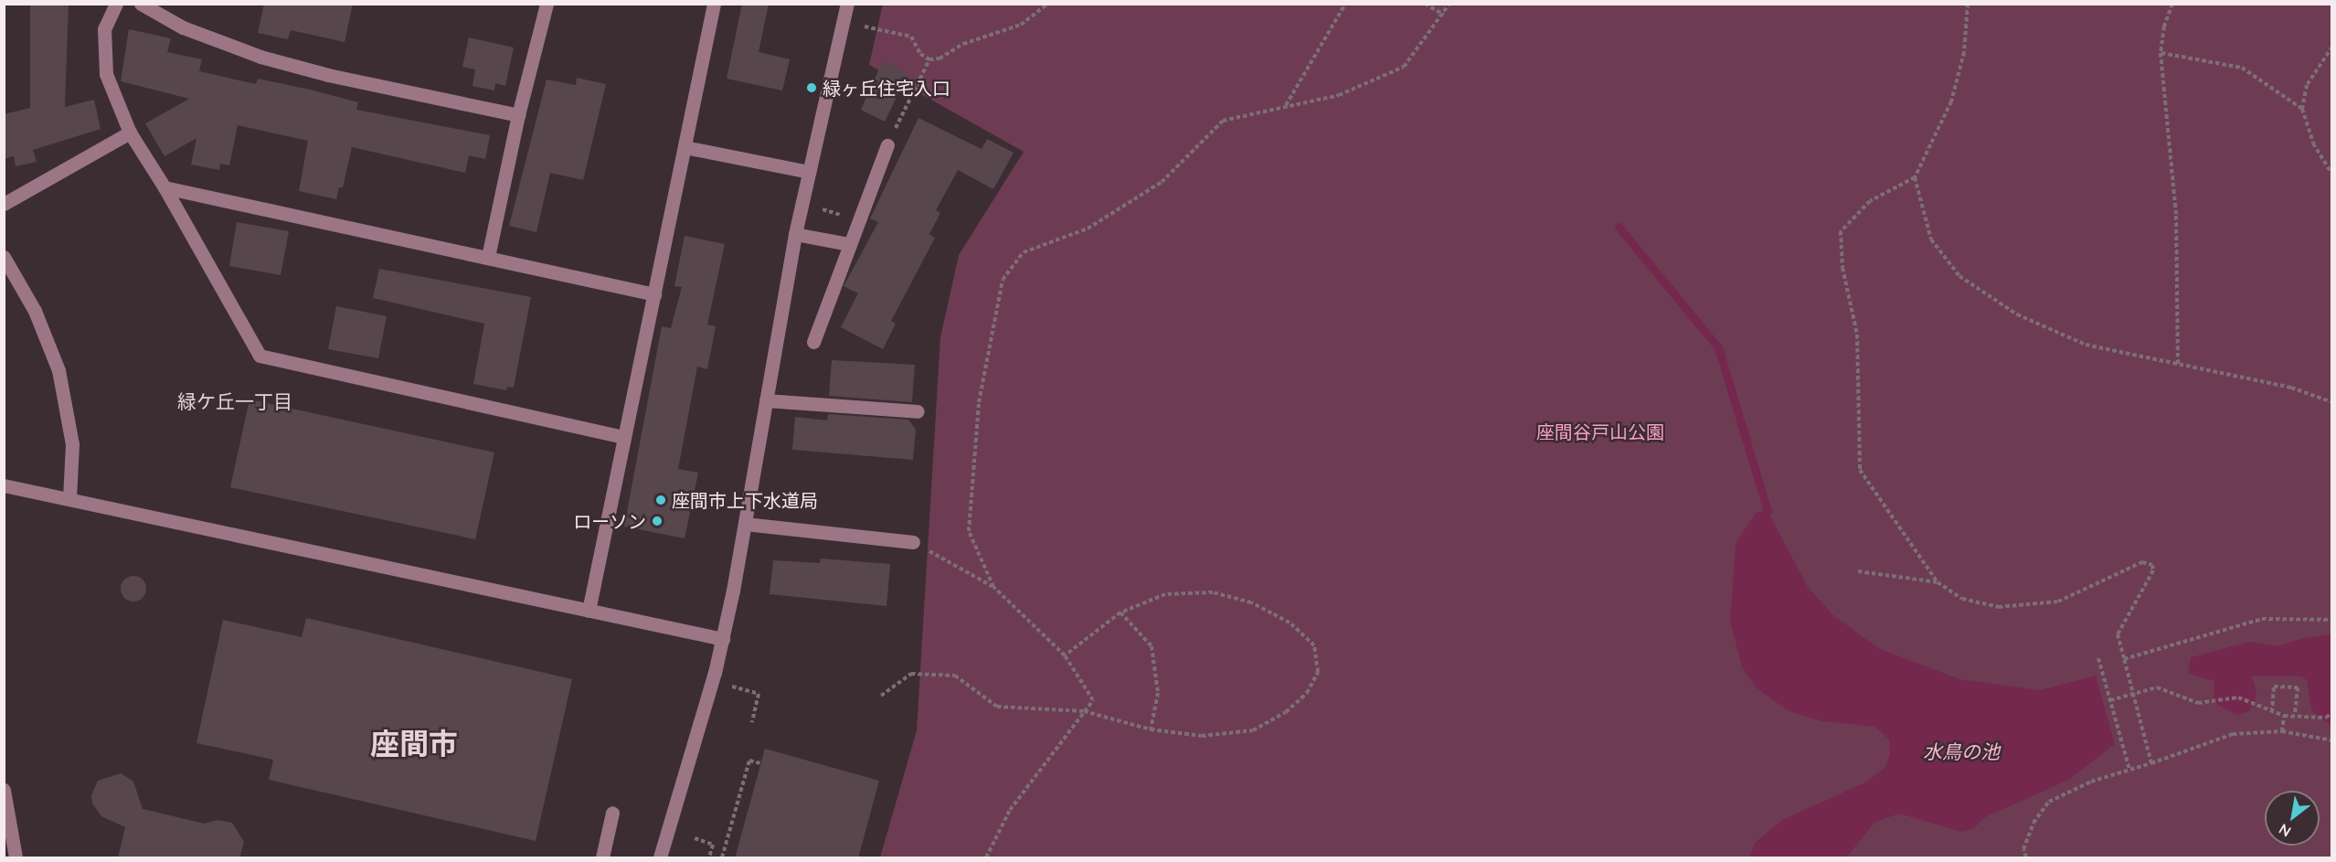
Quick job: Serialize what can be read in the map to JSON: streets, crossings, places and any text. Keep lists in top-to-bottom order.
{
  "districts": ["緑ケ丘一丁目", "座間市"],
  "water": ["水鳥の池"],
  "parks": ["座間谷戸山公園"],
  "places": ["緑ヶ丘住宅入口", "座間市上下水道局", "ローソン"],
  "north": "bottom left"
}
